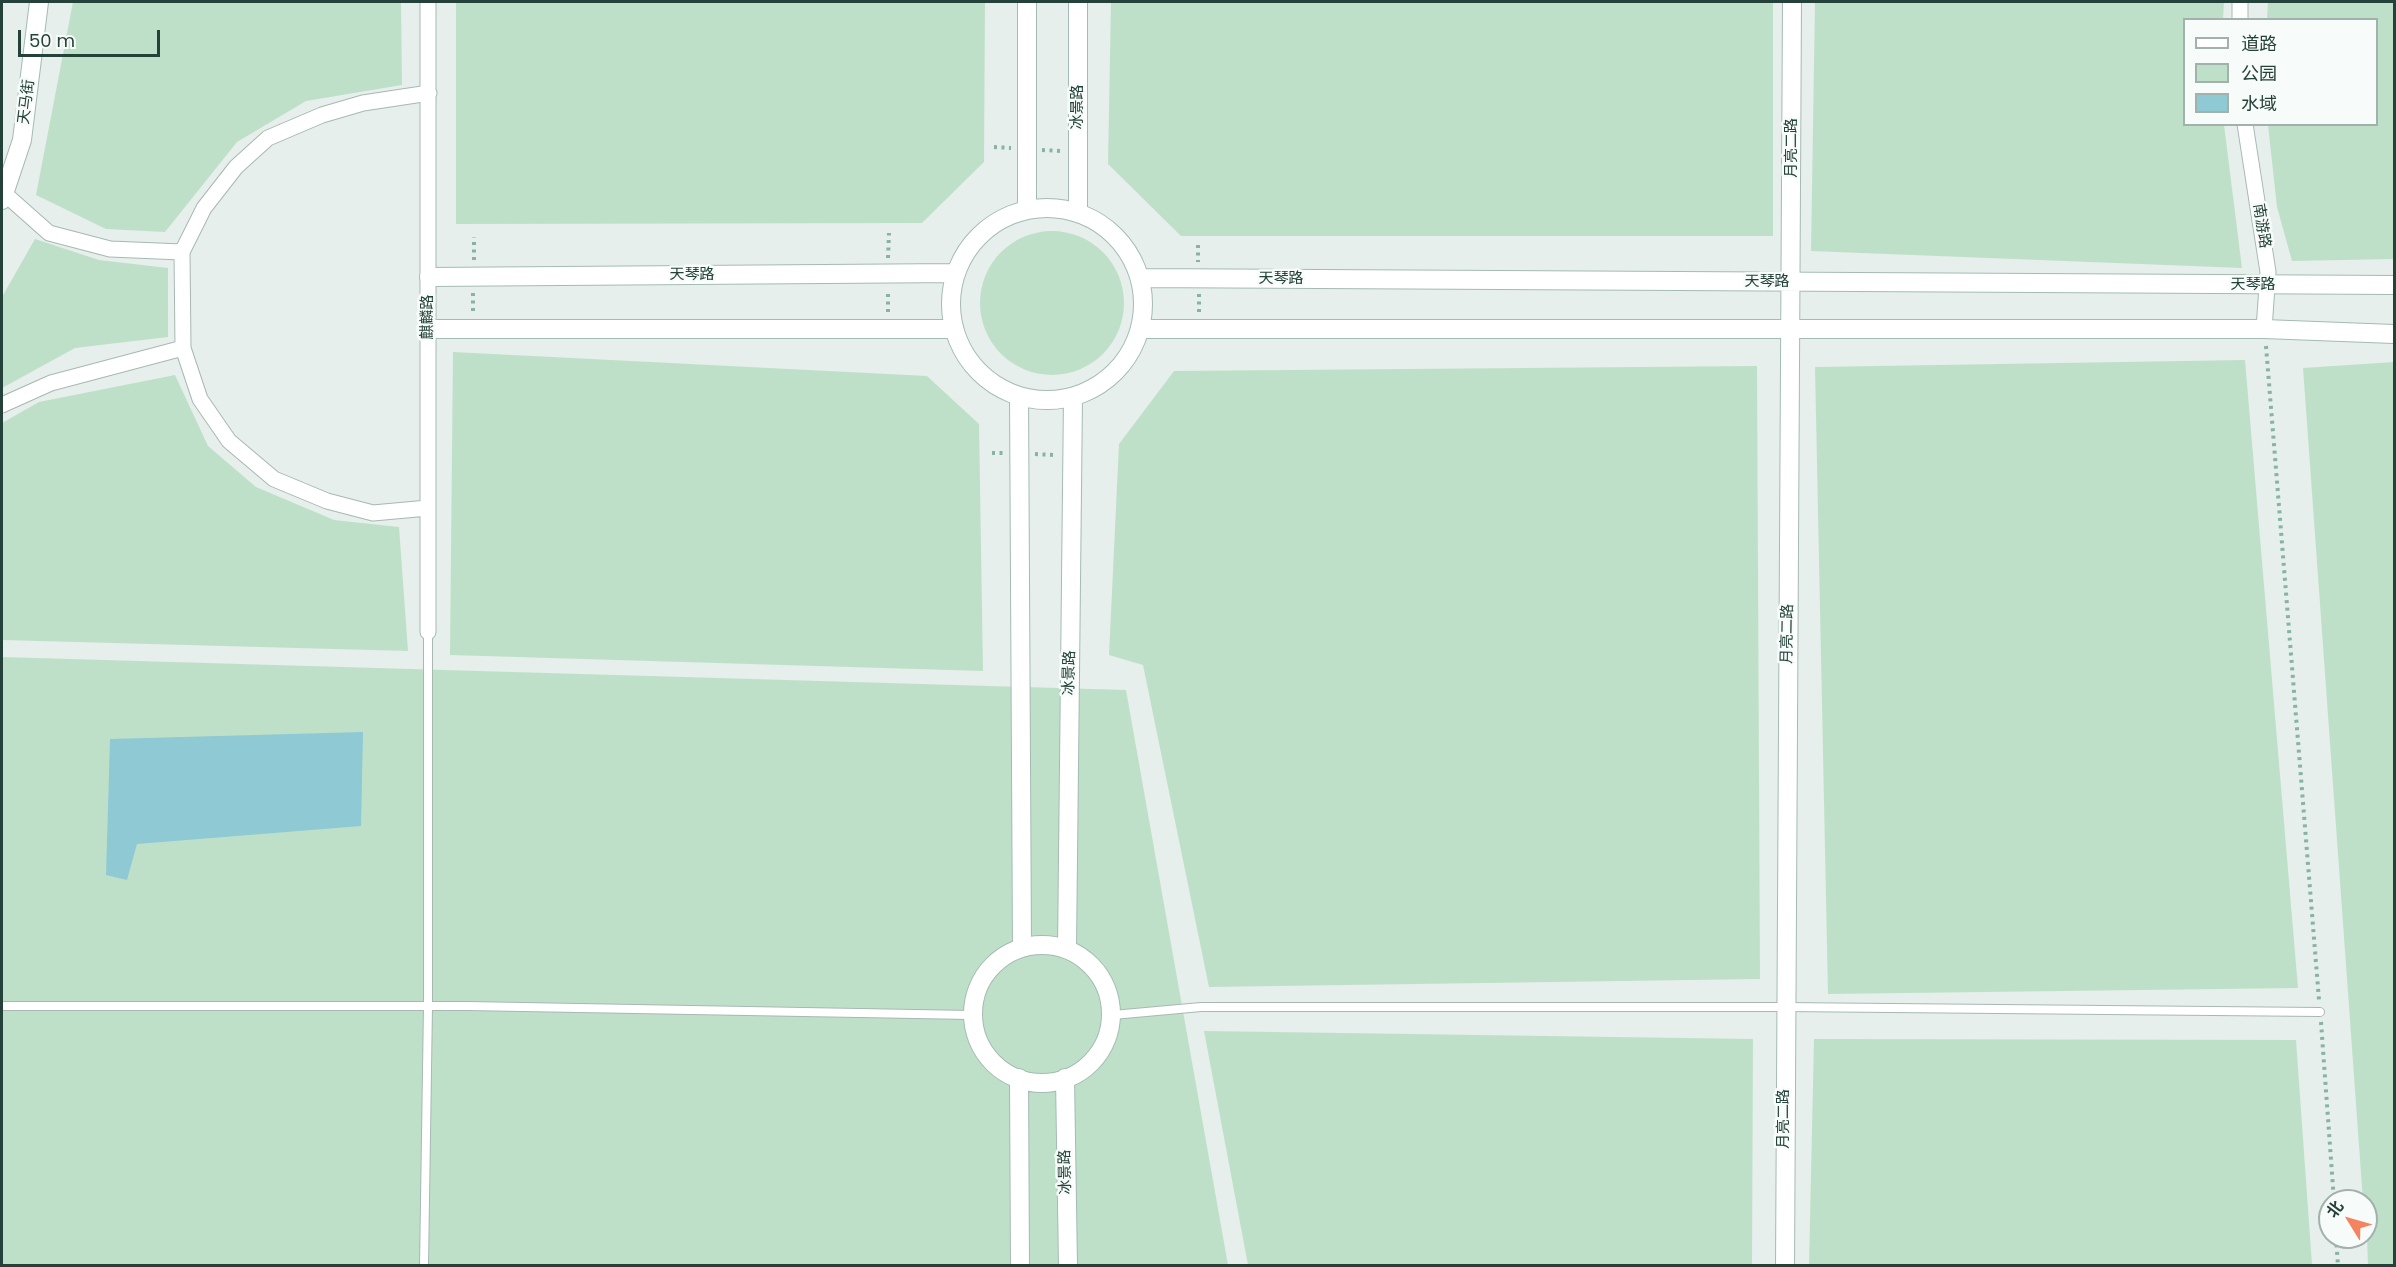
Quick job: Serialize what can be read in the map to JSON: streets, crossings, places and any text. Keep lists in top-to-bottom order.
{
  "streets": {
    "main road": [
      "天马街",
      "冰景路",
      "月亮二路",
      "天琴路"
    ],
    "street": ["南游路", "麒麟路"]
  },
  "crossings": [
    ["冰景路", "天琴路"],
    ["月亮二路", "天琴路"],
    ["南游路", "天琴路"],
    ["天琴路", "麒麟路"]
  ],
  "legend": ["道路", "公园", "水域"],
  "scale_bar": "50 m",
  "north": "top left"
}
